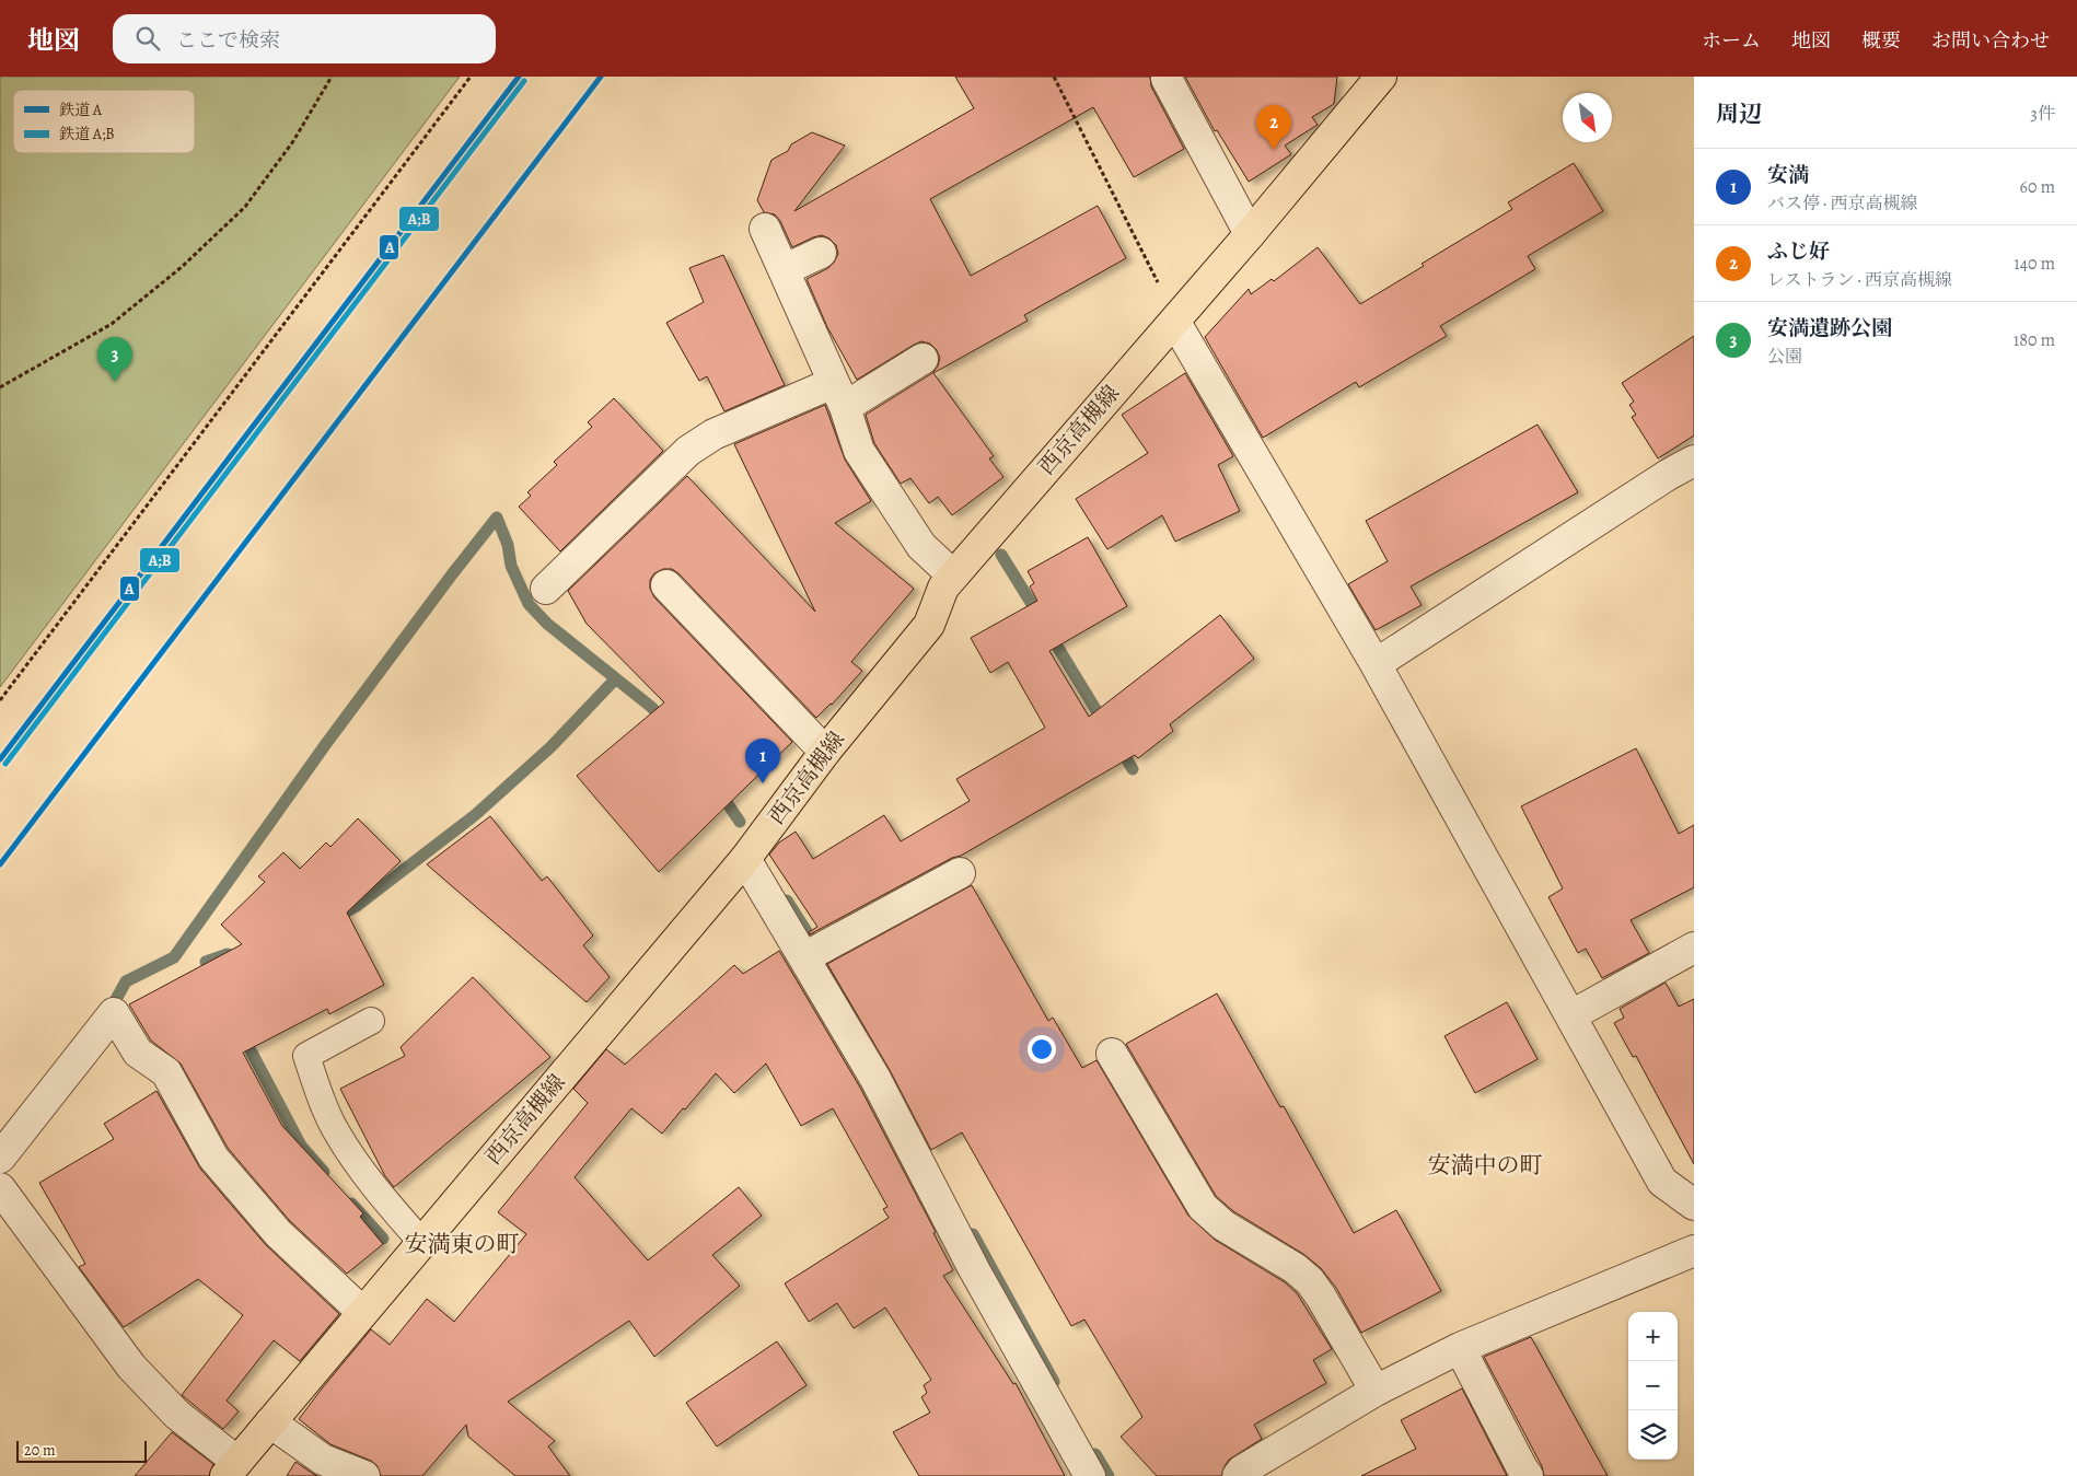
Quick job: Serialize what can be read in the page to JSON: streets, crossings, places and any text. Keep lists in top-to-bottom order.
{
  "streets": {
    "main road": ["西京高槻線"]
  },
  "districts": ["安満中の町", "安満東の町"],
  "lines": ["rail line A", "rail line A;B"],
  "legend": ["鉄道 A", "鉄道 A;B"],
  "scale_bar": "20 m",
  "north": "bottom right",
  "page": {
    "header": "地図",
    "search": "ここで検索",
    "nav": [
      "ホーム",
      "地図",
      "概要",
      "お問い合わせ"
    ],
    "heading": ["周辺", "3件"],
    "pins": ["2", "3", "1"],
    "list": [
      {
        "mark": "1",
        "name": "安満",
        "note": "バス停 · 西京高槻線",
        "value": "60 m"
      },
      {
        "mark": "2",
        "name": "ふじ好",
        "note": "レストラン · 西京高槻線",
        "value": "140 m"
      },
      {
        "mark": "3",
        "name": "安満遺跡公園",
        "note": "公園",
        "value": "180 m"
      }
    ],
    "map_buttons": ["+", "−"],
    "scale": "20 m"
  }
}
